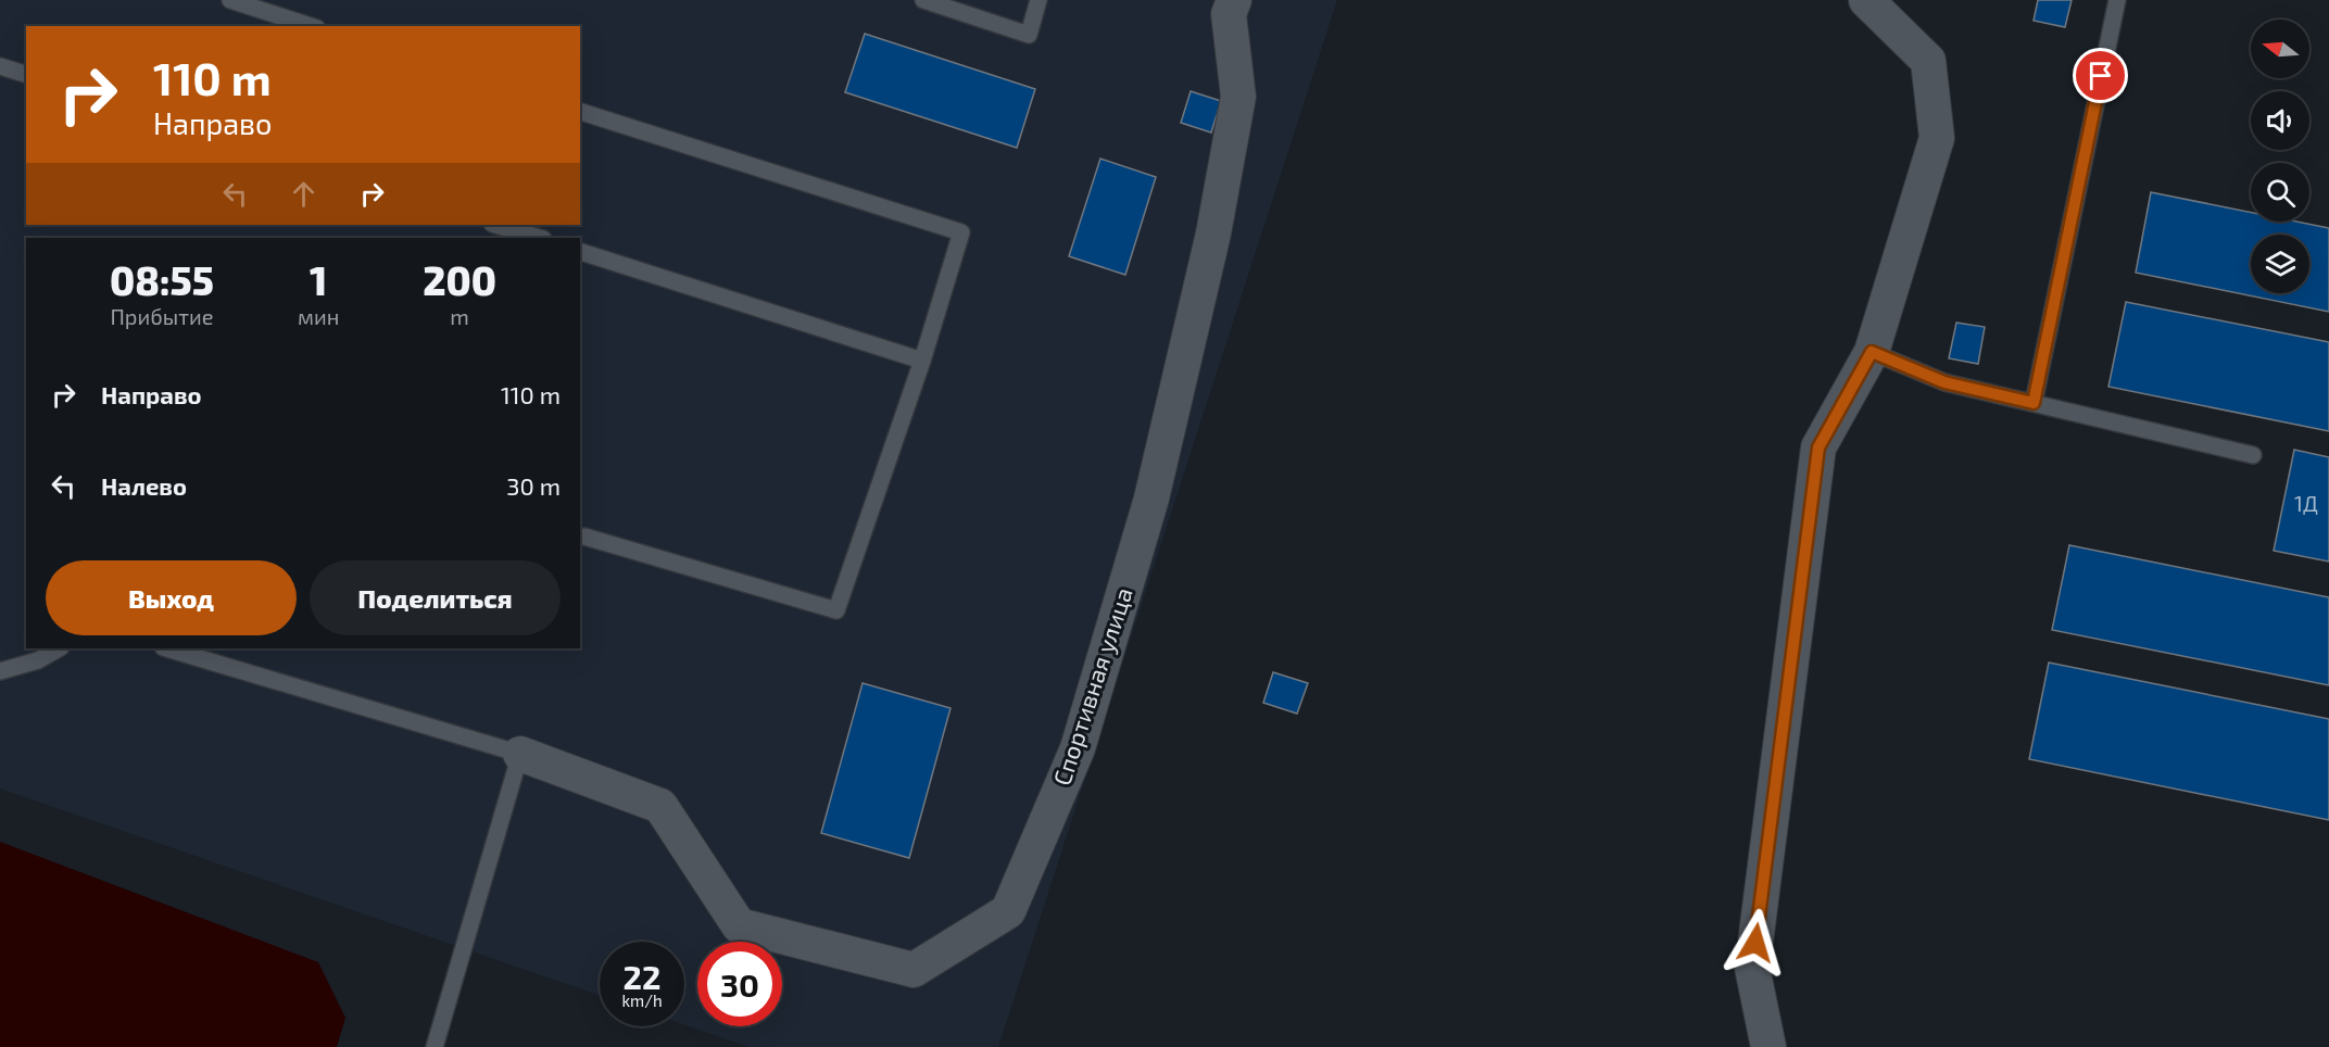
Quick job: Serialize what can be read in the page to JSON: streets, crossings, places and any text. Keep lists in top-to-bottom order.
{
  "streets": {
    "street": ["Спортивная улица"]
  },
  "house_numbers": ["1Д"],
  "north": "left",
  "page": {
    "turn": ["110 m", "Направо"],
    "eta": [
      "08:55",
      "Прибытие",
      "1",
      "мин",
      "200",
      "m"
    ],
    "list": [
      {
        "name": "Направо",
        "value": "110 m"
      },
      {
        "name": "Налево",
        "value": "30 m"
      }
    ],
    "buttons": ["Выход", "Поделиться"],
    "speed": "22 km/h",
    "limit": "30"
  }
}
